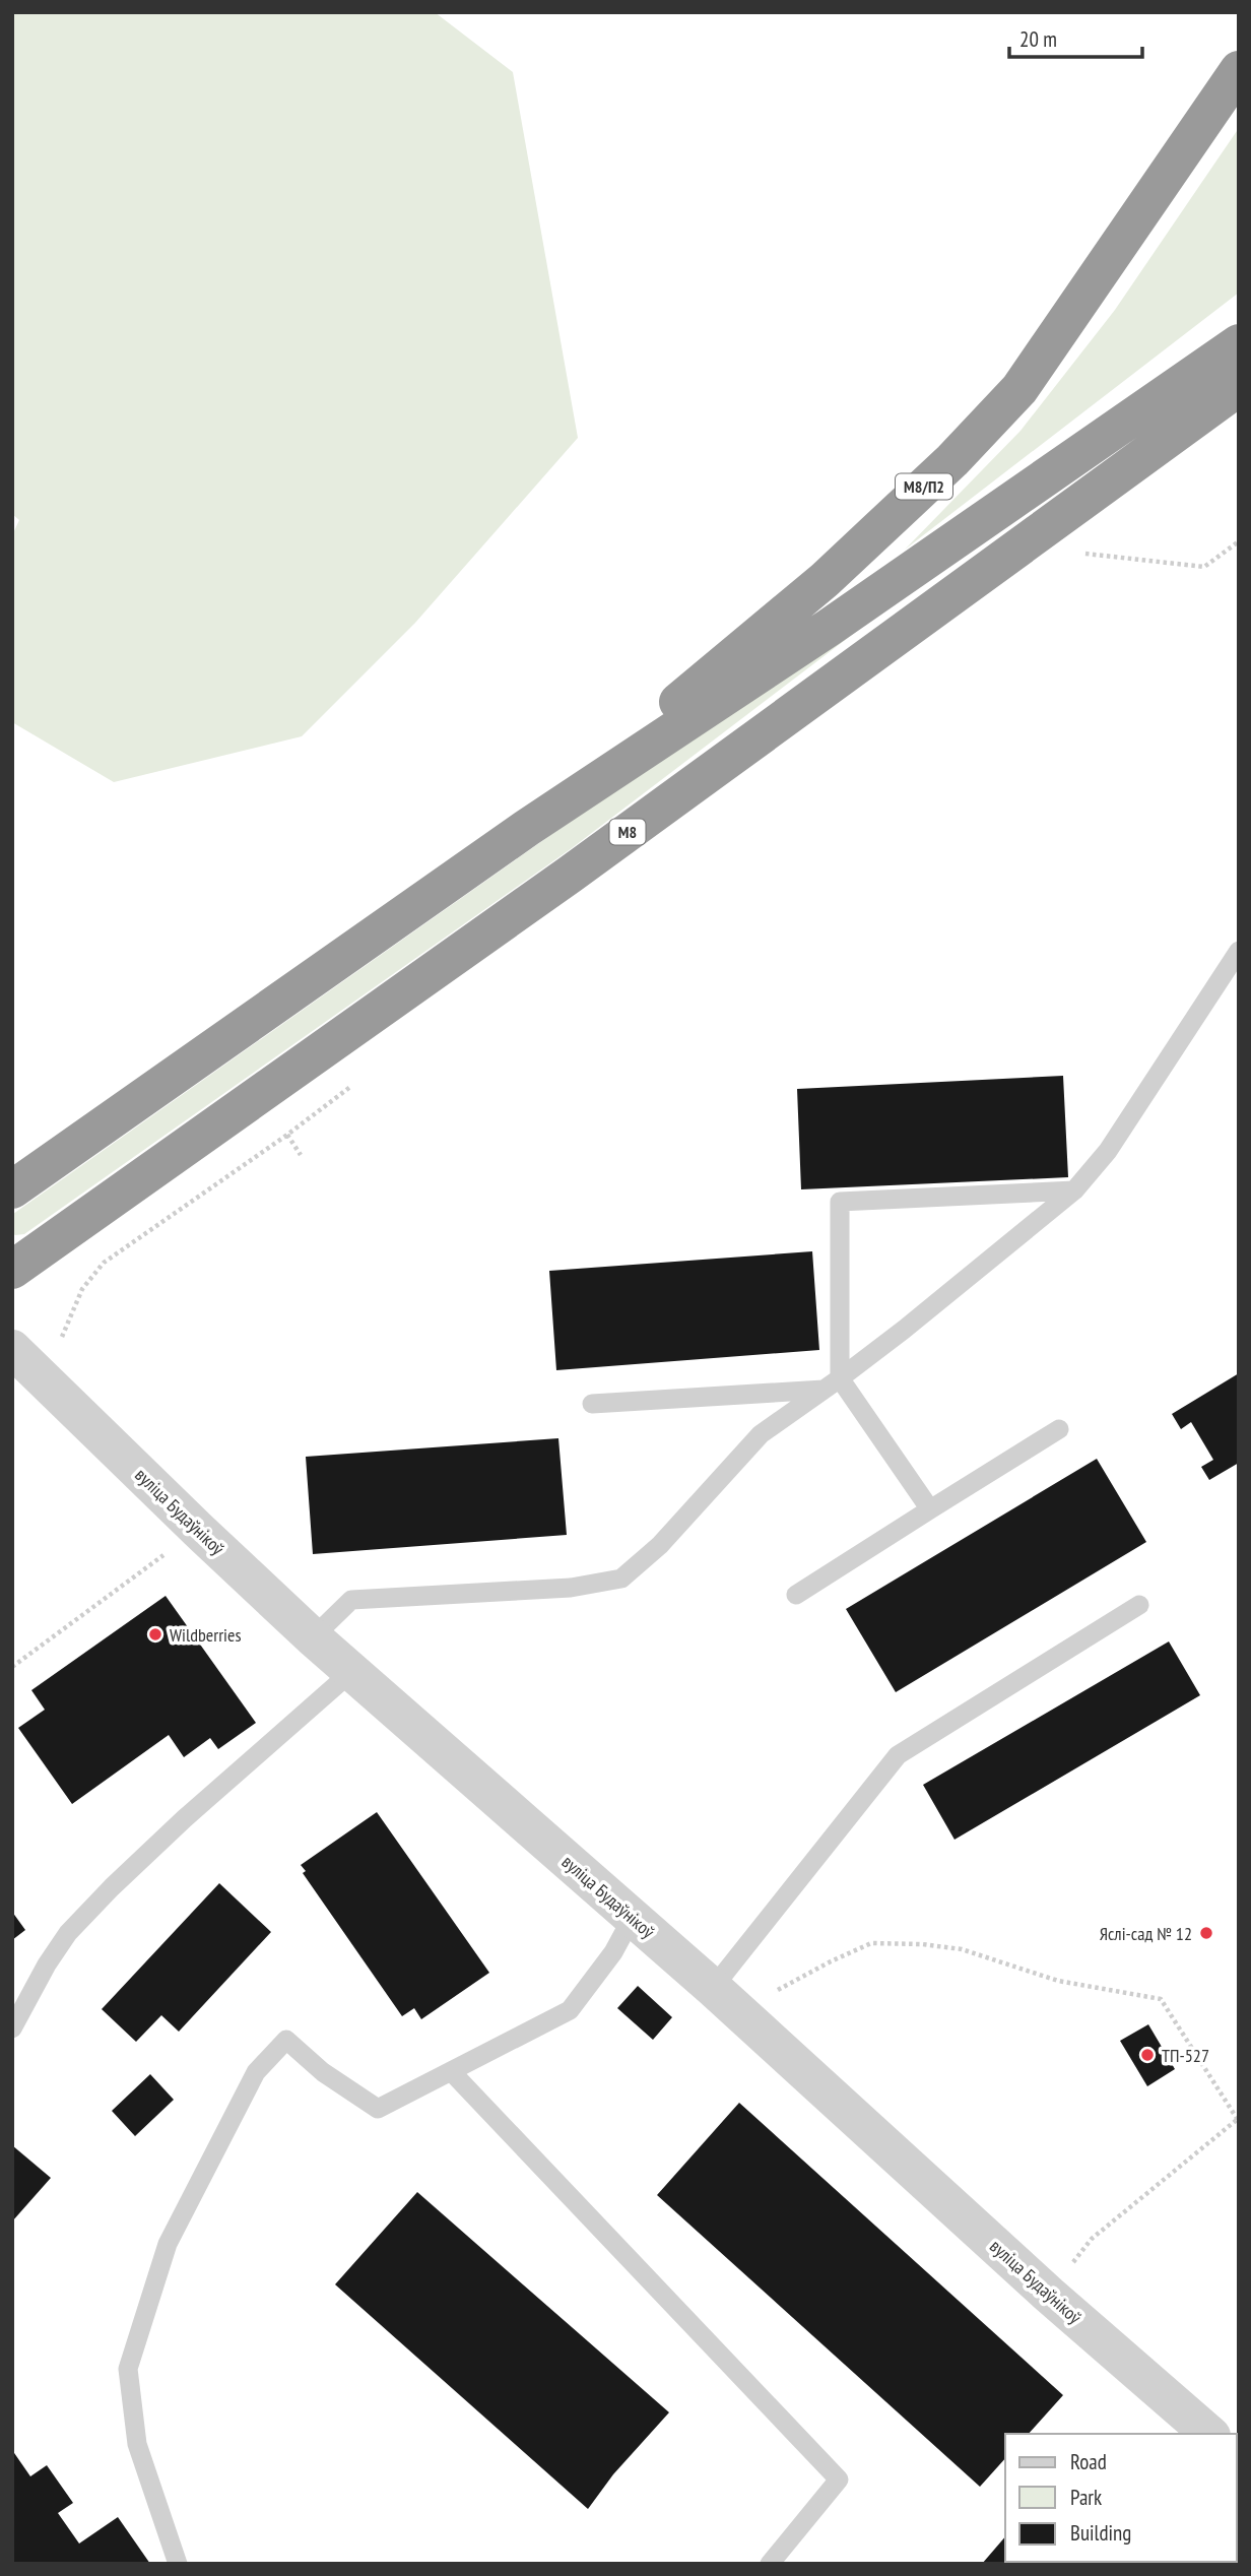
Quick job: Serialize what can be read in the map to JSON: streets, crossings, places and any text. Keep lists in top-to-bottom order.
{
  "streets": {
    "highway": ["М8/П2", "М8"],
    "street": ["вуліца Будаўнікоў"]
  },
  "places": ["Wildberries", "Яслі-сад № 12", "ТП-527"],
  "legend": ["Road", "Park", "Building"],
  "scale_bar": "20 m"
}
